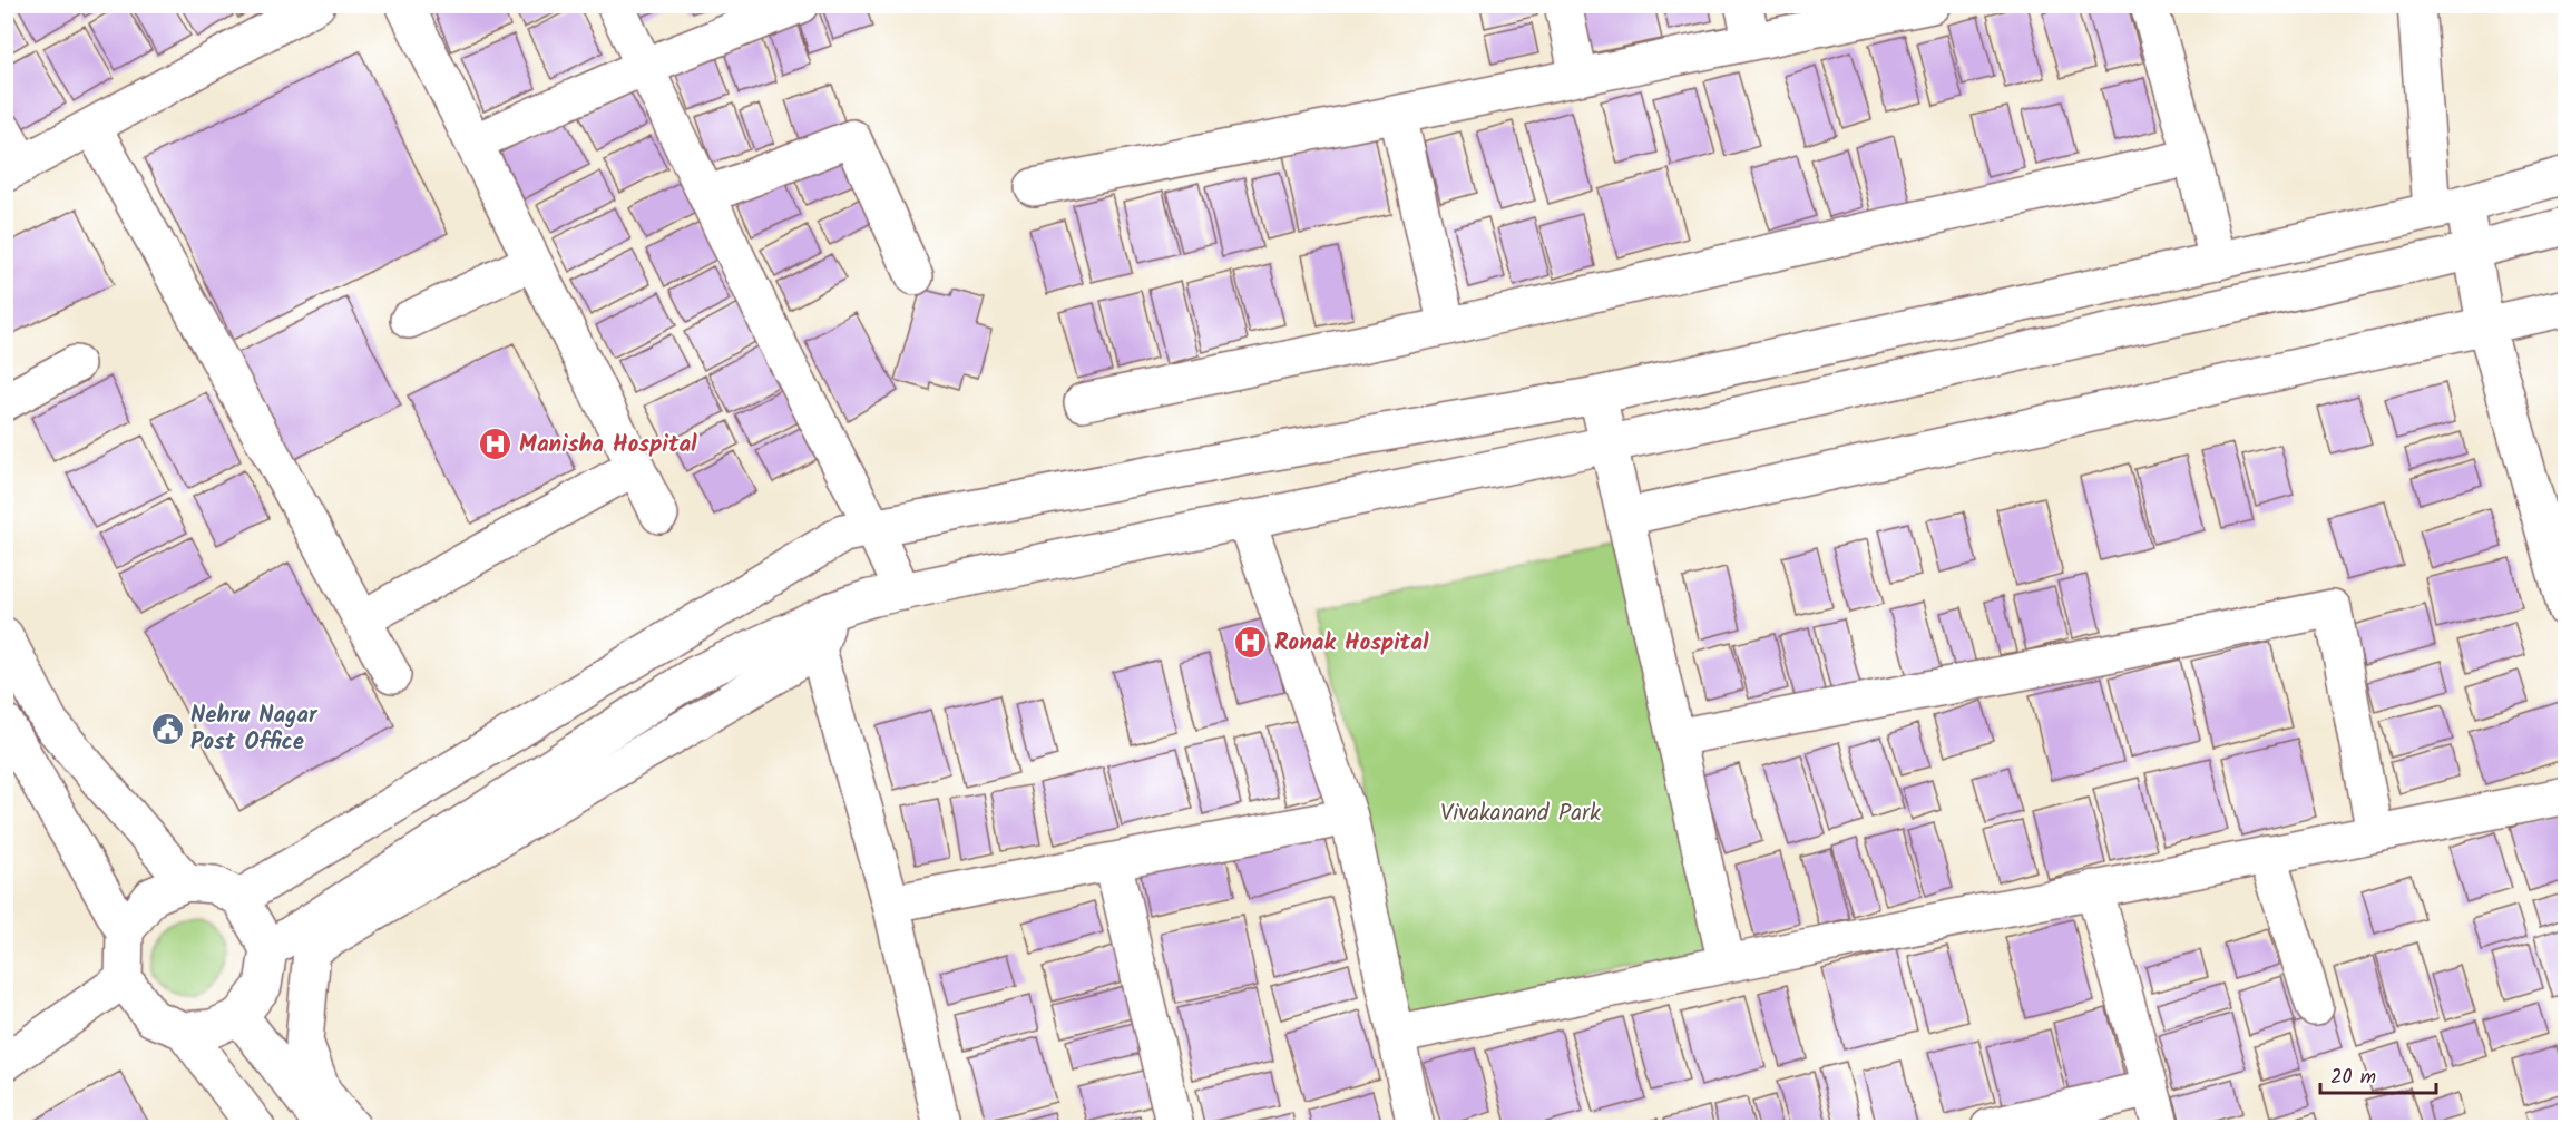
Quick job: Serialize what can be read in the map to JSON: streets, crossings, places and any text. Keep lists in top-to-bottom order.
{
  "parks": ["Vivakanand Park"],
  "places": {
    "hospital": ["Manisha Hospital", "Ronak Hospital"],
    "public building": ["Nehru Nagar Post Office"]
  },
  "scale_bar": "20 m"
}
